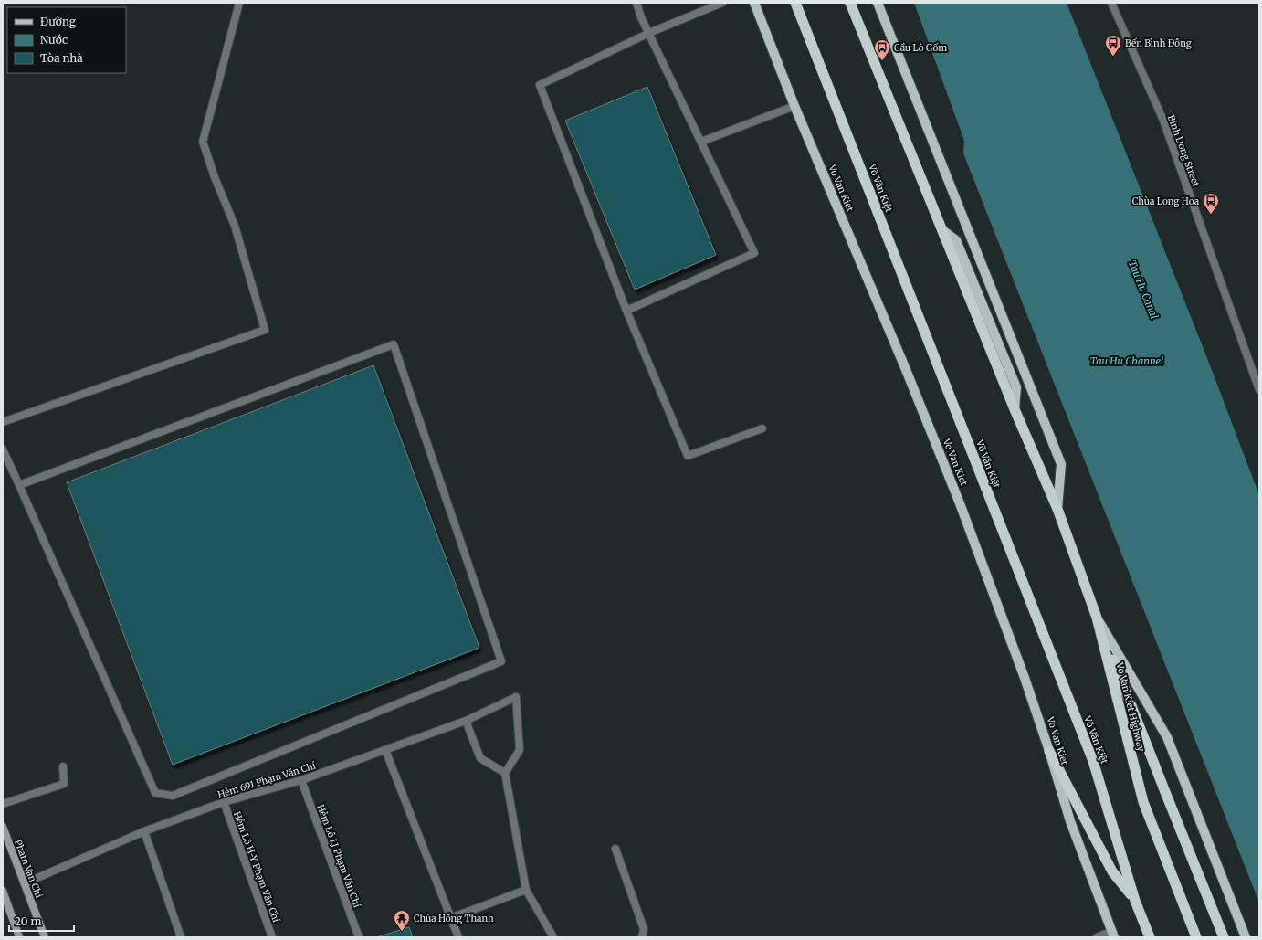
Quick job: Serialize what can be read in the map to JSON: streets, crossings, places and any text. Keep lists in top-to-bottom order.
{
  "streets": {
    "highway": ["Võ Văn Kiệt", "Vo Van Kiet Highway"],
    "main road": ["Vo Van Kiet", "Pham Van Chi"],
    "street": [
      "Binh Dong Street",
      "Hẻm 691 Phạm Văn Chí",
      "Hẻm Lô I.J Phạm Văn Chí",
      "Hẻm Lô H-Y Phạm Văn Chí"
    ]
  },
  "crossings": [
    ["Hẻm 691 Phạm Văn Chí", "Hẻm Lô I.J Phạm Văn Chí"],
    ["Hẻm 691 Phạm Văn Chí", "Hẻm Lô H-Y Phạm Văn Chí"],
    ["Hẻm 691 Phạm Văn Chí", "Pham Van Chi"]
  ],
  "water": ["Tau Hu Canal", "Tau Hu Channel"],
  "places": {
    "bus stop": ["Bến Bình Đông", "Cầu Lò Gốm", "Chùa Long Hoa"],
    "temple": ["Chùa Hồng Thanh"]
  },
  "legend": ["Đường", "Nước", "Tòa nhà"],
  "scale_bar": "20 m"
}
